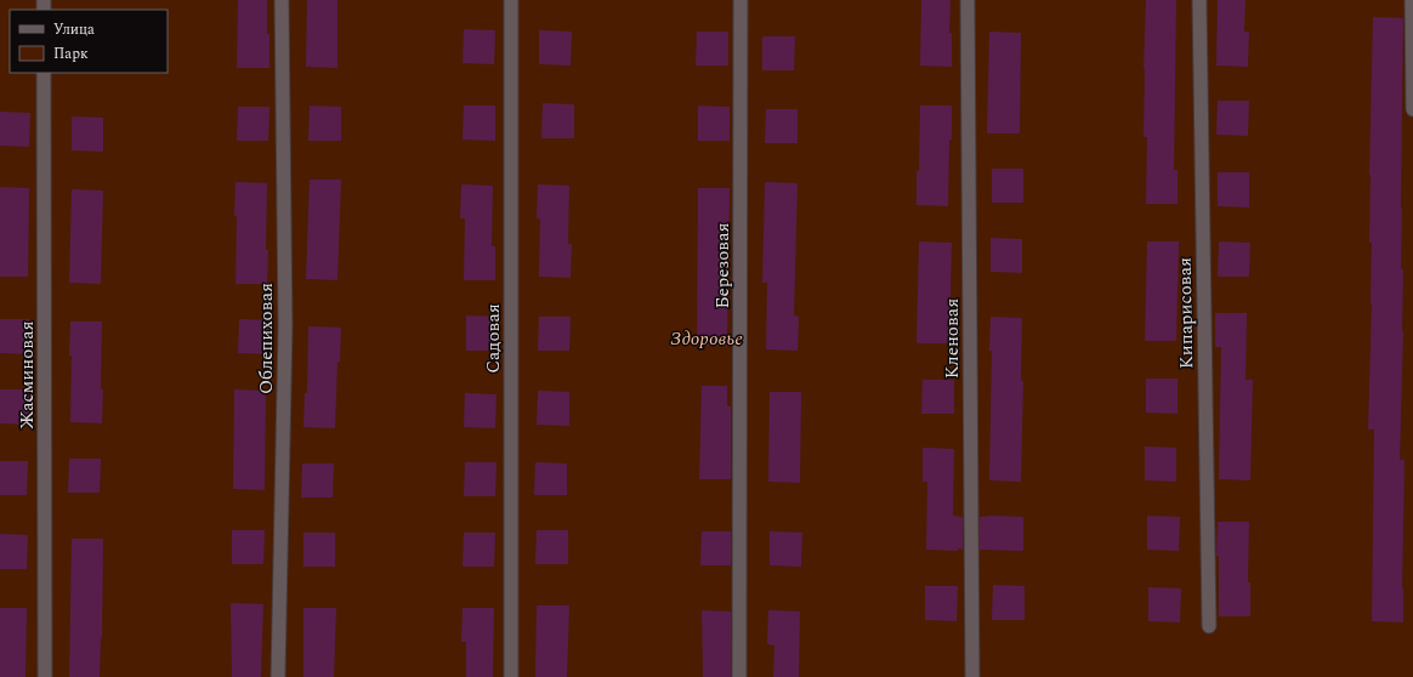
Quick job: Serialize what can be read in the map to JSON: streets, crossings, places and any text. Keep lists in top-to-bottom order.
{
  "streets": {
    "street": [
      "Березовая",
      "Кипарисовая",
      "Облепиховая",
      "Садовая",
      "Кленовая",
      "Жасминовая"
    ]
  },
  "parks": ["Здоровье"],
  "legend": ["Улица", "Парк"]
}
